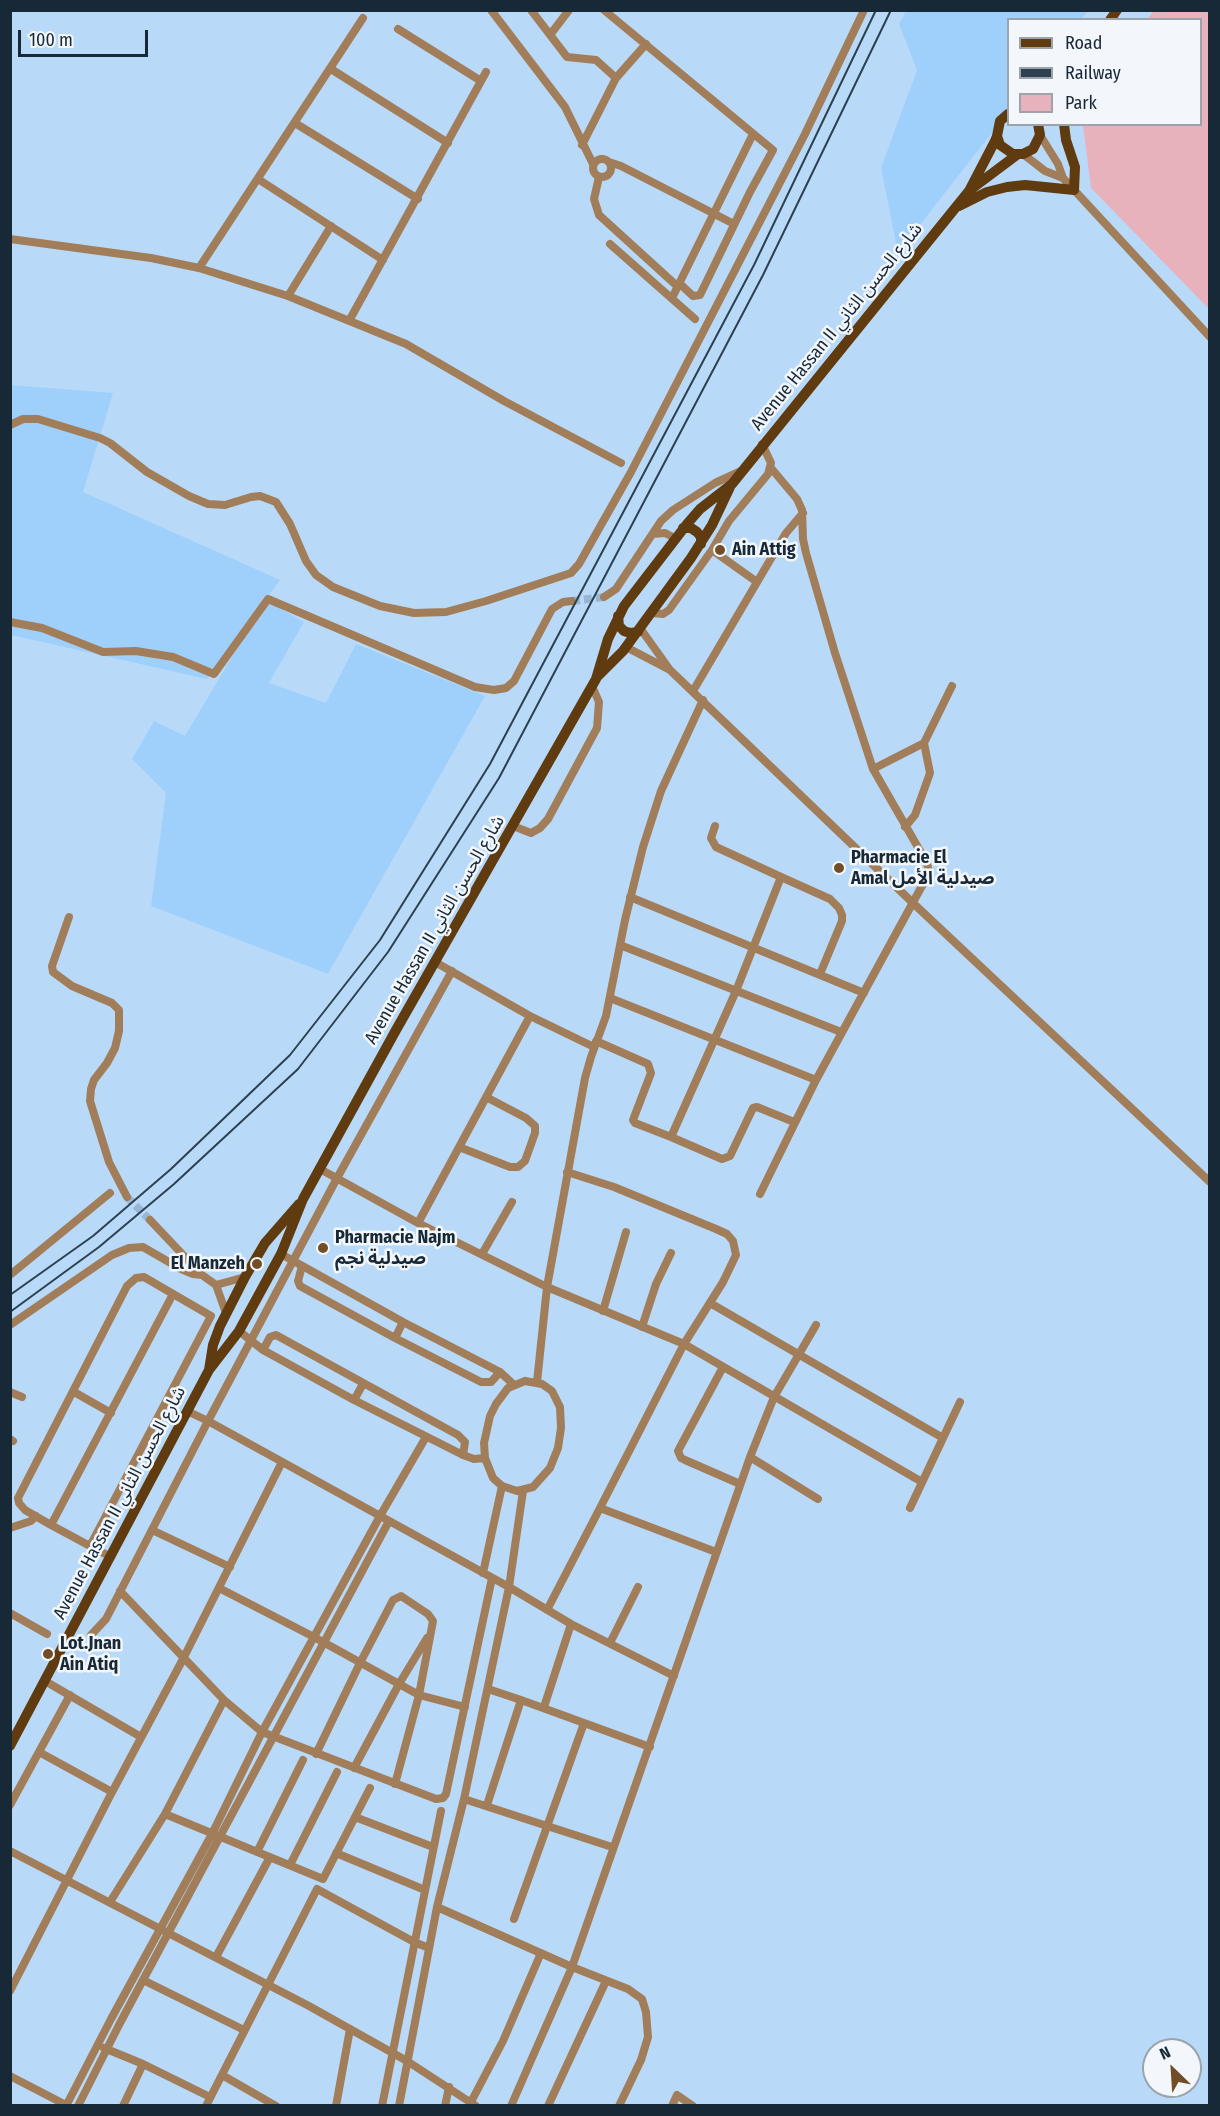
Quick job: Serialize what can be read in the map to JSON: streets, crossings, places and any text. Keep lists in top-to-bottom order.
{
  "streets": {
    "main road": ["Avenue Hassan II شارع الحسن الثاني"]
  },
  "places": [
    "Ain Attig",
    "Pharmacie El Amal صيدلية الأمل",
    "Pharmacie Najm صيدلية نجم",
    "El Manzeh",
    "Lot.Jnan Ain Atiq"
  ],
  "legend": ["Road", "Railway", "Park"],
  "scale_bar": "100 m",
  "north": "top left"
}
